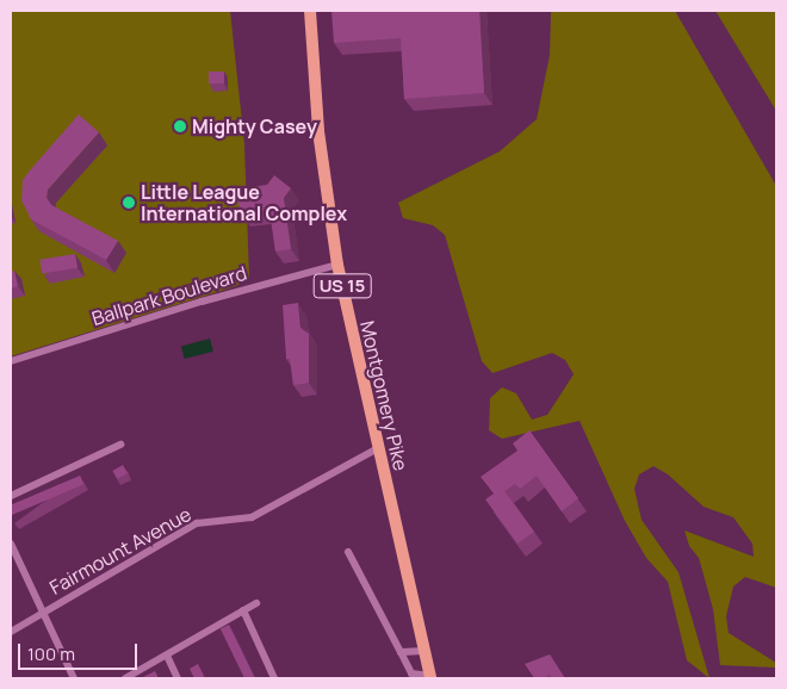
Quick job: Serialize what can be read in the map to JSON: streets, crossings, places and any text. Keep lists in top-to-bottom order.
{
  "streets": {
    "highway": ["US 15", "Montgomery Pike"],
    "street": ["Ballpark Boulevard", "Fairmount Avenue"]
  },
  "crossings": [
    ["Ballpark Boulevard", "Montgomery Pike"],
    ["Montgomery Pike", "Fairmount Avenue"]
  ],
  "places": ["Mighty Casey", "Little League International Complex"],
  "scale_bar": "100 m"
}
